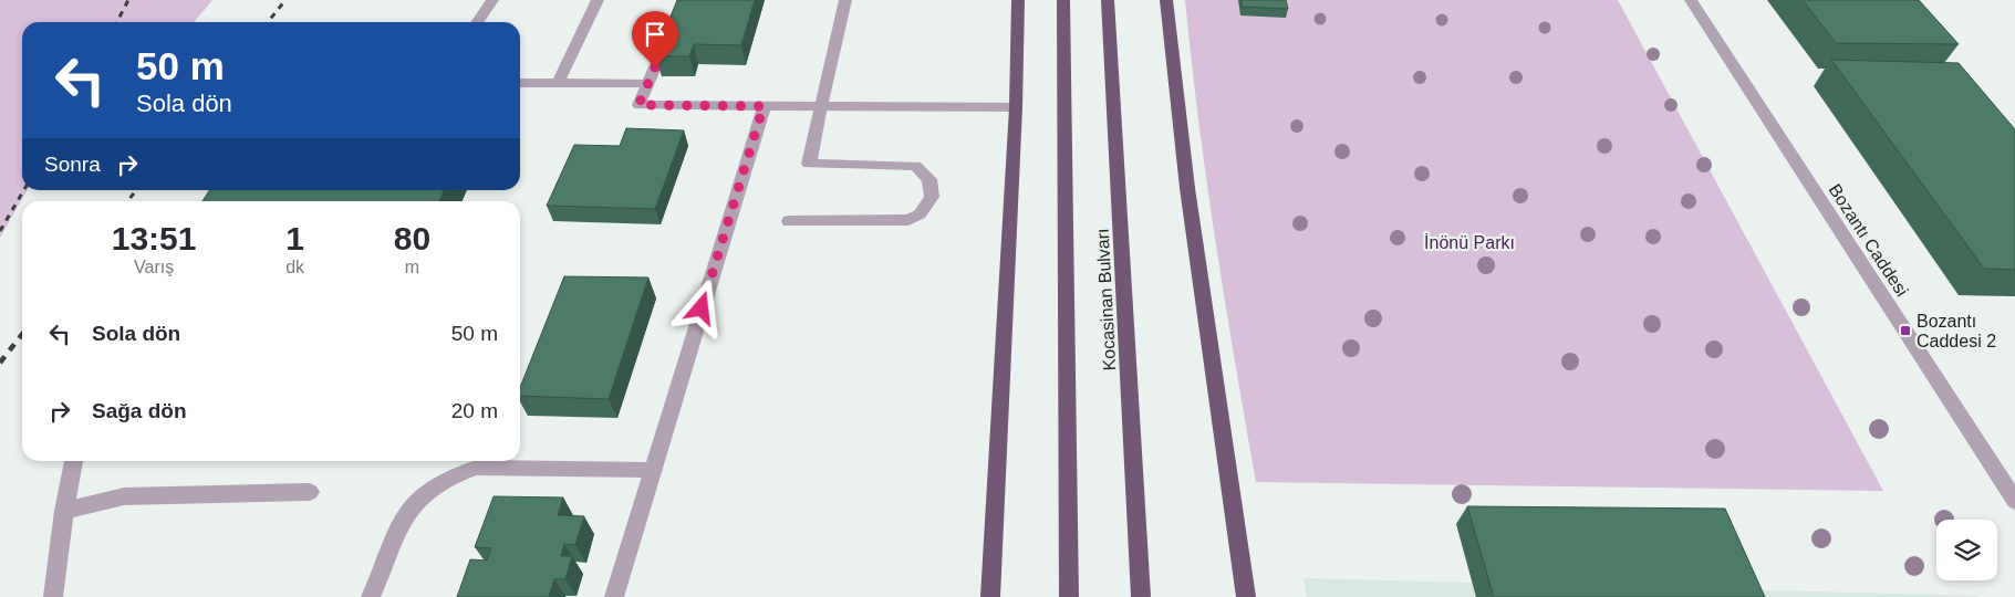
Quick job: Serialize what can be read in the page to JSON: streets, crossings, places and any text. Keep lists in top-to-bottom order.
{
  "streets": {
    "highway": ["Kocasinan Bulvarı"],
    "street": ["Bozantı Caddesi"]
  },
  "parks": ["İnönü Parkı"],
  "places": {
    "transit": ["Bozantı Caddesi 2"]
  },
  "page": {
    "turn": ["50 m", "Sola dön"],
    "then": "Sonra",
    "eta": [
      "13:51",
      "Varış",
      "1",
      "dk",
      "80",
      "m"
    ],
    "list": [
      {
        "name": "Sola dön",
        "value": "50 m"
      },
      {
        "name": "Sağa dön",
        "value": "20 m"
      }
    ]
  }
}
